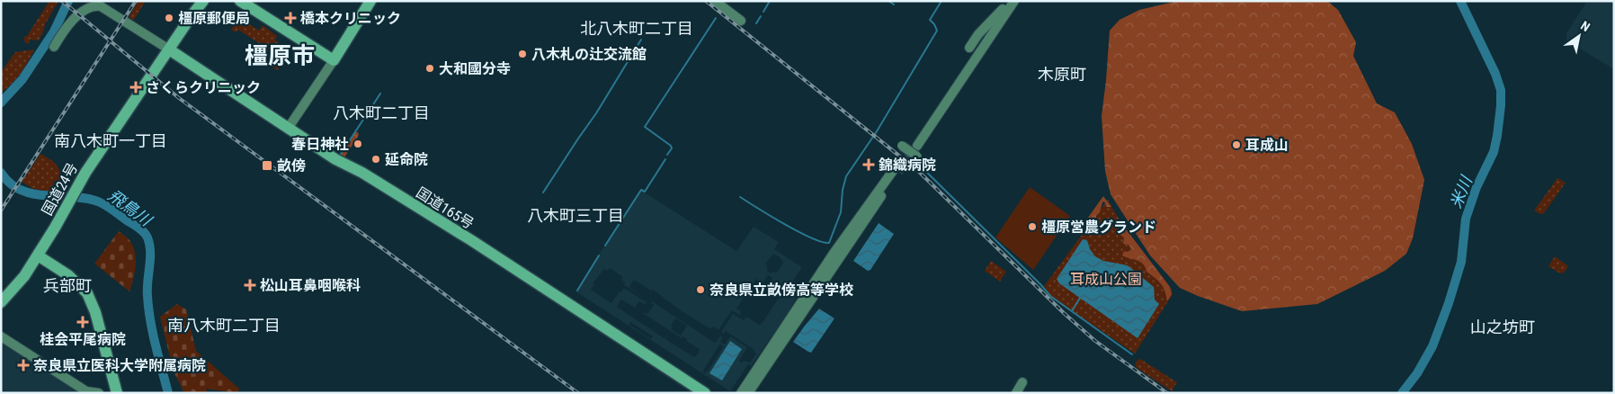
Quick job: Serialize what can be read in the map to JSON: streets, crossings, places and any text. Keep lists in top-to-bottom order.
{
  "streets": {
    "highway": ["国道24号", "国道165号"]
  },
  "crossings": [
    ["国道24号", "国道165号"]
  ],
  "districts": [
    "北八木町二丁目",
    "橿原市",
    "木原町",
    "八木町二丁目",
    "南八木町一丁目",
    "八木町三丁目",
    "兵部町",
    "南八木町二丁目",
    "山之坊町"
  ],
  "water": ["米川", "飛鳥川"],
  "parks": ["耳成山公園"],
  "places": {
    "other": [
      "橿原郵便局",
      "八木札の辻交流館",
      "大和國分寺",
      "春日神社",
      "耳成山",
      "延命院",
      "橿原営農グランド",
      "奈良県立畝傍高等学校"
    ],
    "health": [
      "橋本クリニック",
      "さくらクリニック",
      "錦織病院",
      "松山耳鼻咽喉科",
      "桂会平尾病院",
      "奈良県立医科大学附属病院"
    ],
    "transit": ["畝傍"]
  },
  "north": "top right"
}
